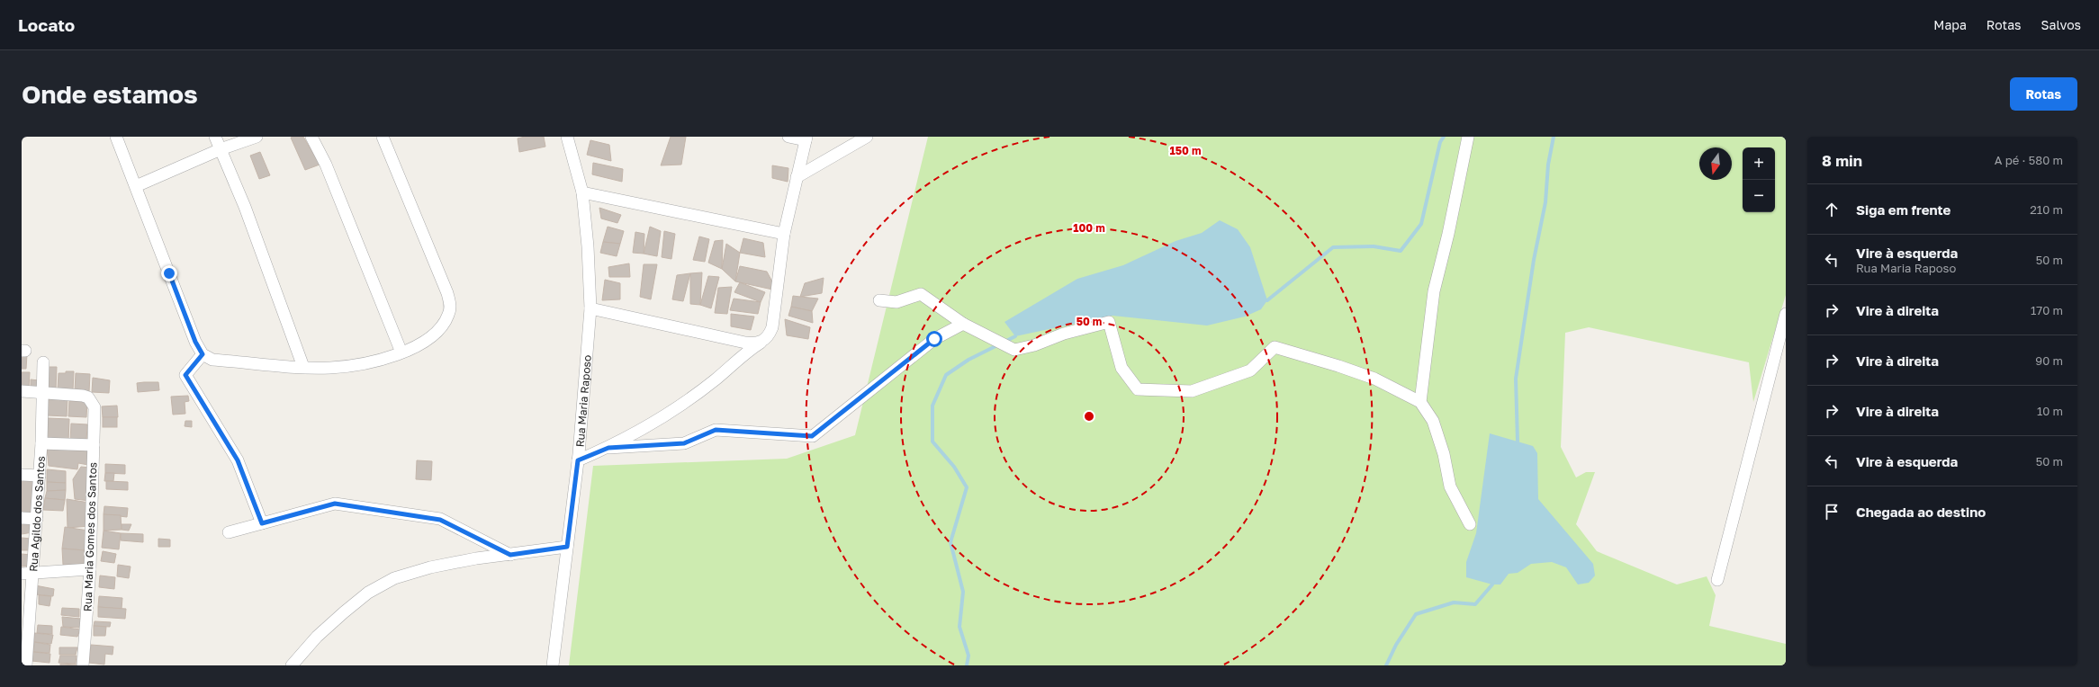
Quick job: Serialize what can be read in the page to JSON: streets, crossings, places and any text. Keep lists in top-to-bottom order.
{
  "streets": {
    "street": ["Rua Maria Raposo", "Rua Agildo dos Santos", "Rua Maria Gomes dos Santos"]
  },
  "crossings": [
    ["Rua Agildo dos Santos", "Rua Maria Gomes dos Santos"]
  ],
  "north": "bottom",
  "page": {
    "header": "Locato",
    "nav": ["Mapa", "Rotas", "Salvos"],
    "buttons": "Rotas",
    "title": "Onde estamos",
    "heading": ["8 min", "A pé · 580 m"],
    "map_buttons": ["+", "−"],
    "list": [
      ["Siga em frente", "210 m"],
      ["Vire à esquerda", "Rua Maria Raposo", "50 m"],
      ["Vire à direita", "170 m"],
      ["Vire à direita", "90 m"],
      ["Vire à direita", "10 m"],
      ["Vire à esquerda", "50 m"],
      "Chegada ao destino"
    ]
  },
  "rings": ["150 m", "100 m", "50 m"]
}
